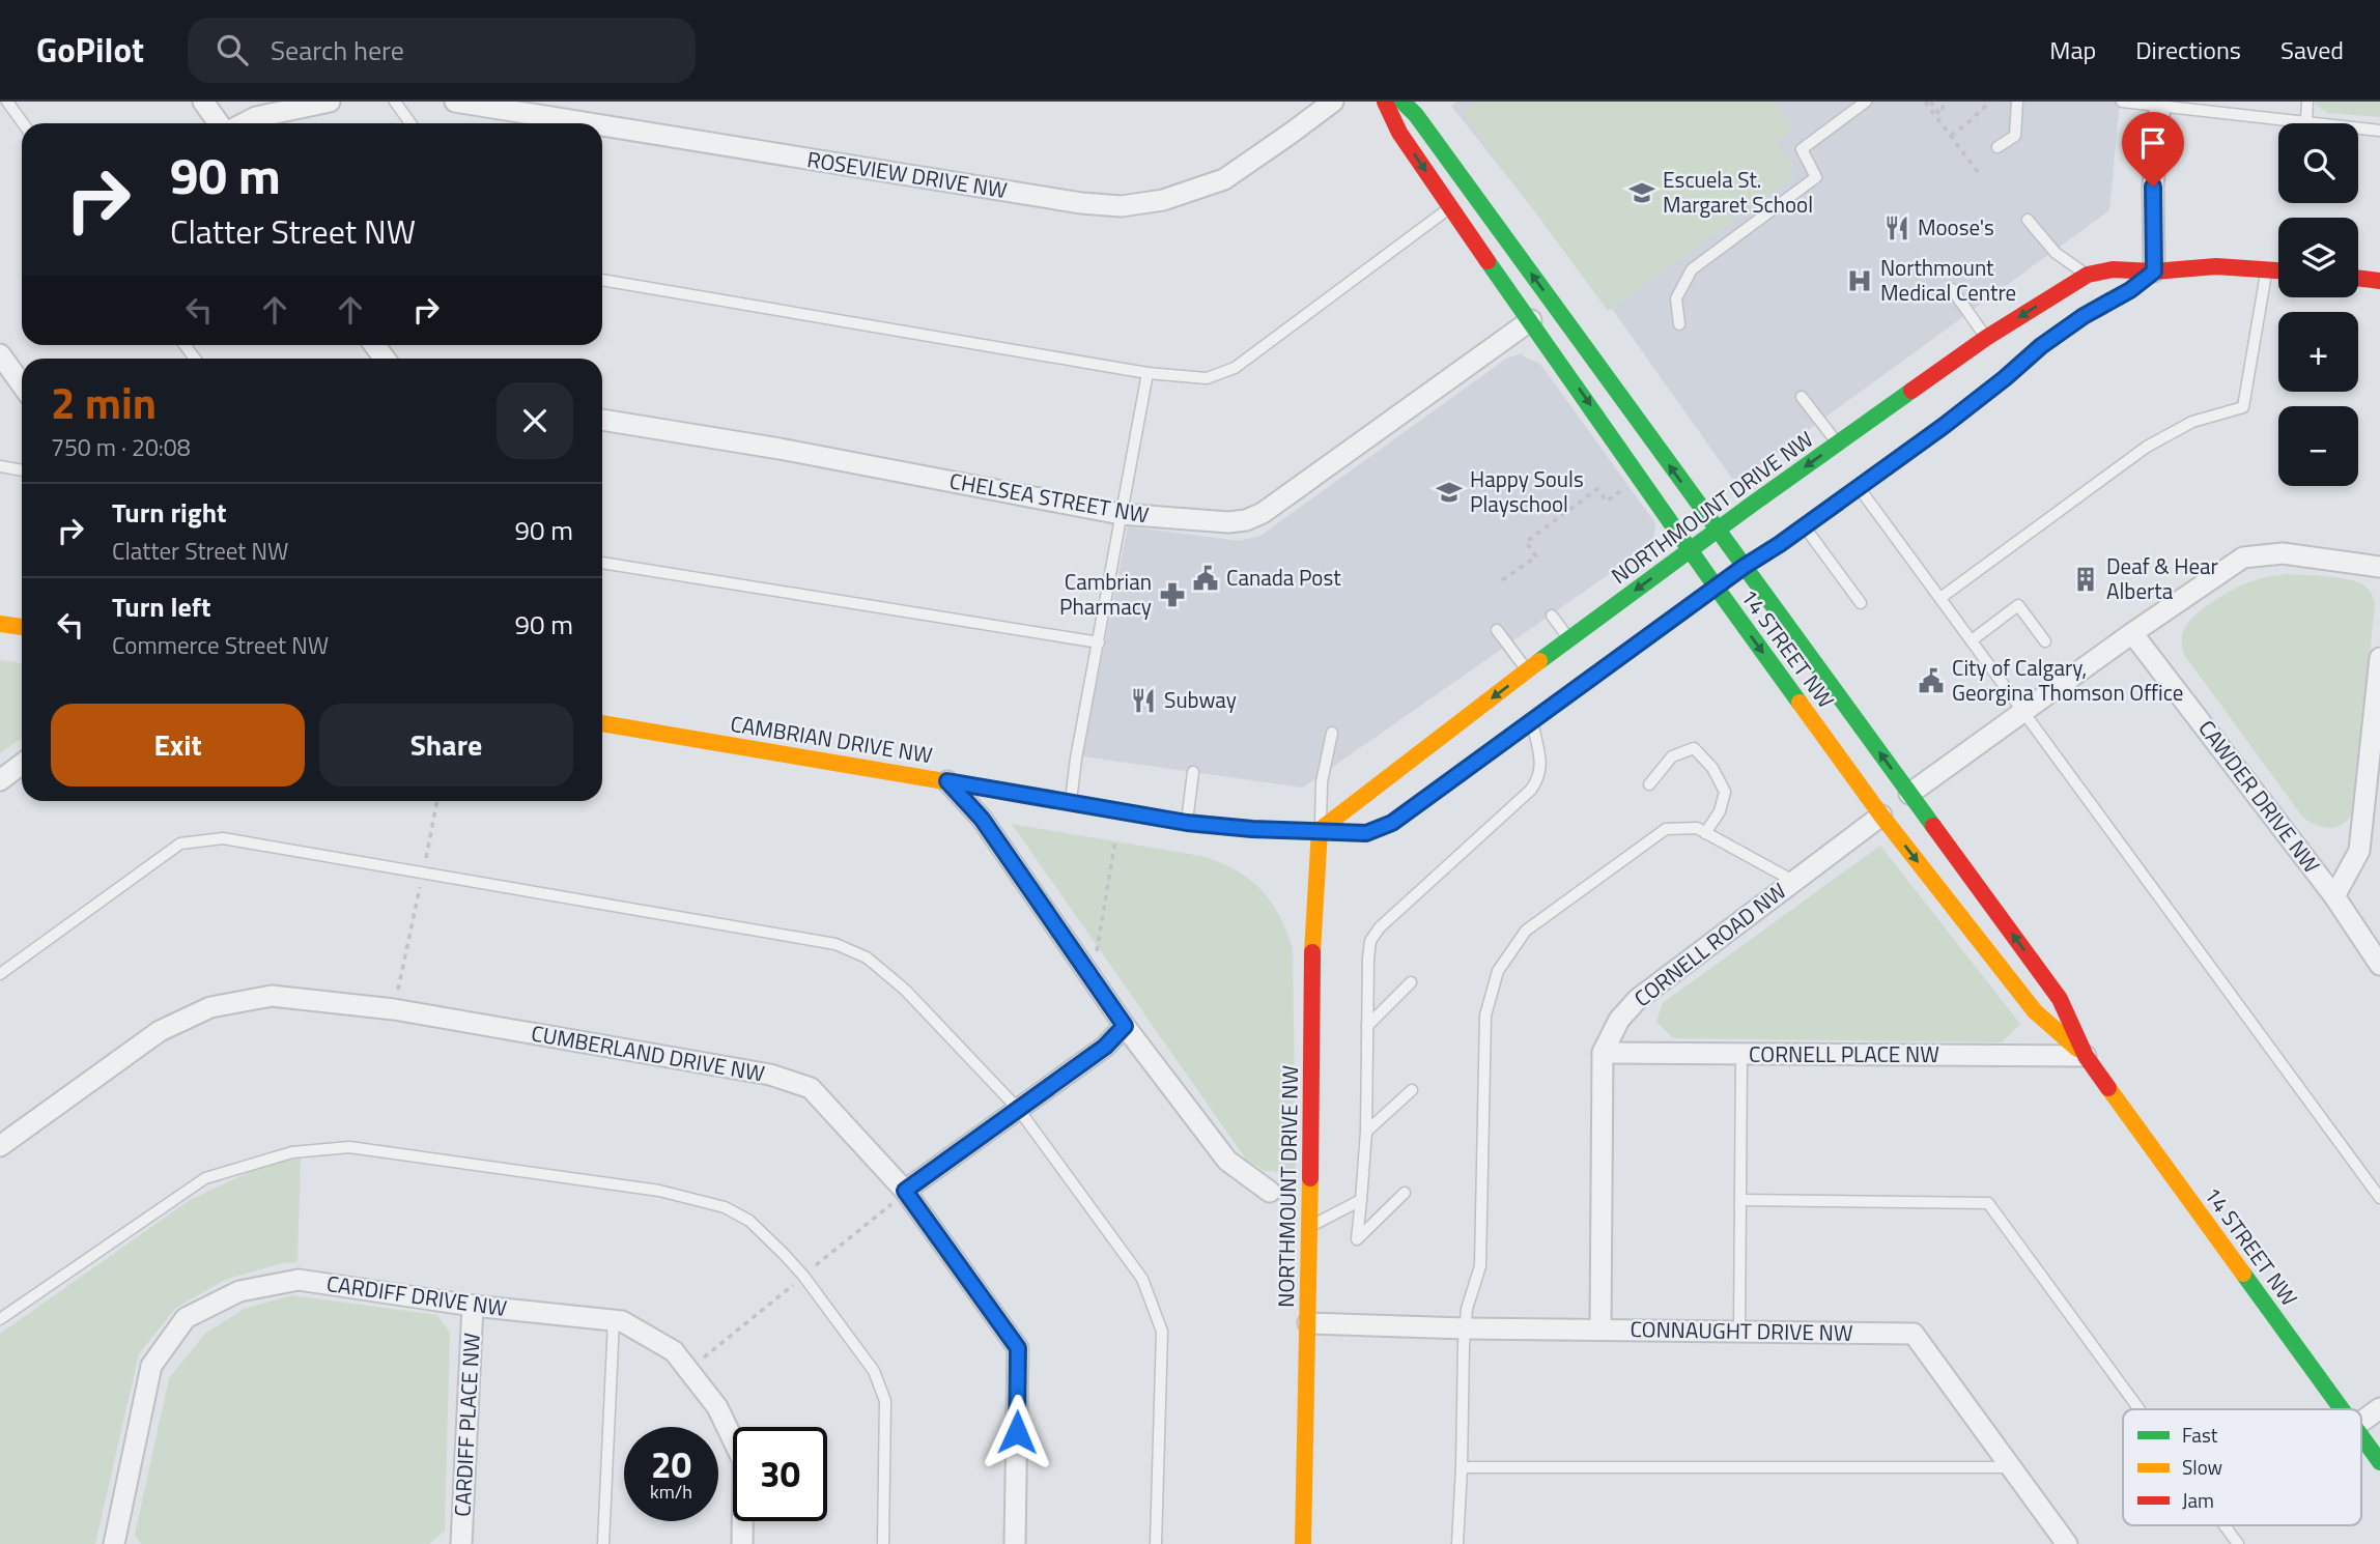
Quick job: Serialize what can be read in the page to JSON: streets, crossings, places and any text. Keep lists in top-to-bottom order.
{
  "streets": {
    "street": [
      "ROSEVIEW DRIVE NW",
      "CHELSEA STREET NW",
      "NORTHMOUNT DRIVE NW",
      "14 STREET NW",
      "CAMBRIAN DRIVE NW",
      "CAWDER DRIVE NW",
      "CORNELL ROAD NW",
      "CUMBERLAND DRIVE NW",
      "CORNELL PLACE NW",
      "CARDIFF DRIVE NW",
      "CONNAUGHT DRIVE NW",
      "CARDIFF PLACE NW"
    ]
  },
  "crossings": [
    ["CHELSEA STREET NW", "14 STREET NW"],
    ["NORTHMOUNT DRIVE NW", "14 STREET NW"],
    ["NORTHMOUNT DRIVE NW", "CAMBRIAN DRIVE NW"],
    ["NORTHMOUNT DRIVE NW", "CONNAUGHT DRIVE NW"],
    ["14 STREET NW", "CORNELL ROAD NW"],
    ["14 STREET NW", "CORNELL PLACE NW"],
    ["CORNELL ROAD NW", "CORNELL PLACE NW"],
    ["CORNELL ROAD NW", "CONNAUGHT DRIVE NW"],
    ["CARDIFF DRIVE NW", "CARDIFF PLACE NW"]
  ],
  "places": {
    "school or university": ["Escuela St. Margaret School", "Happy Souls Playschool"],
    "restaurant": ["Moose's", "Subway"],
    "hospital": ["Northmount Medical Centre"],
    "public building": ["Canada Post", "City of Calgary, Georgina Thomson Office"],
    "building": ["Deaf & Hear Alberta"],
    "pharmacy": ["Cambrian Pharmacy"]
  },
  "legend": ["Fast", "Slow", "Jam"],
  "page": {
    "header": "GoPilot",
    "search": "Search here",
    "nav": ["Map", "Directions", "Saved"],
    "map_buttons": ["+", "−"],
    "turn": ["90 m", "Clatter Street NW"],
    "heading": ["2 min", "750 m · 20:08"],
    "list": [
      {
        "name": "Turn right",
        "note": "Clatter Street NW",
        "value": "90 m"
      },
      {
        "name": "Turn left",
        "note": "Commerce Street NW",
        "value": "90 m"
      }
    ],
    "buttons": ["Exit", "Share"],
    "speed": "20 km/h",
    "limit": "30"
  }
}
